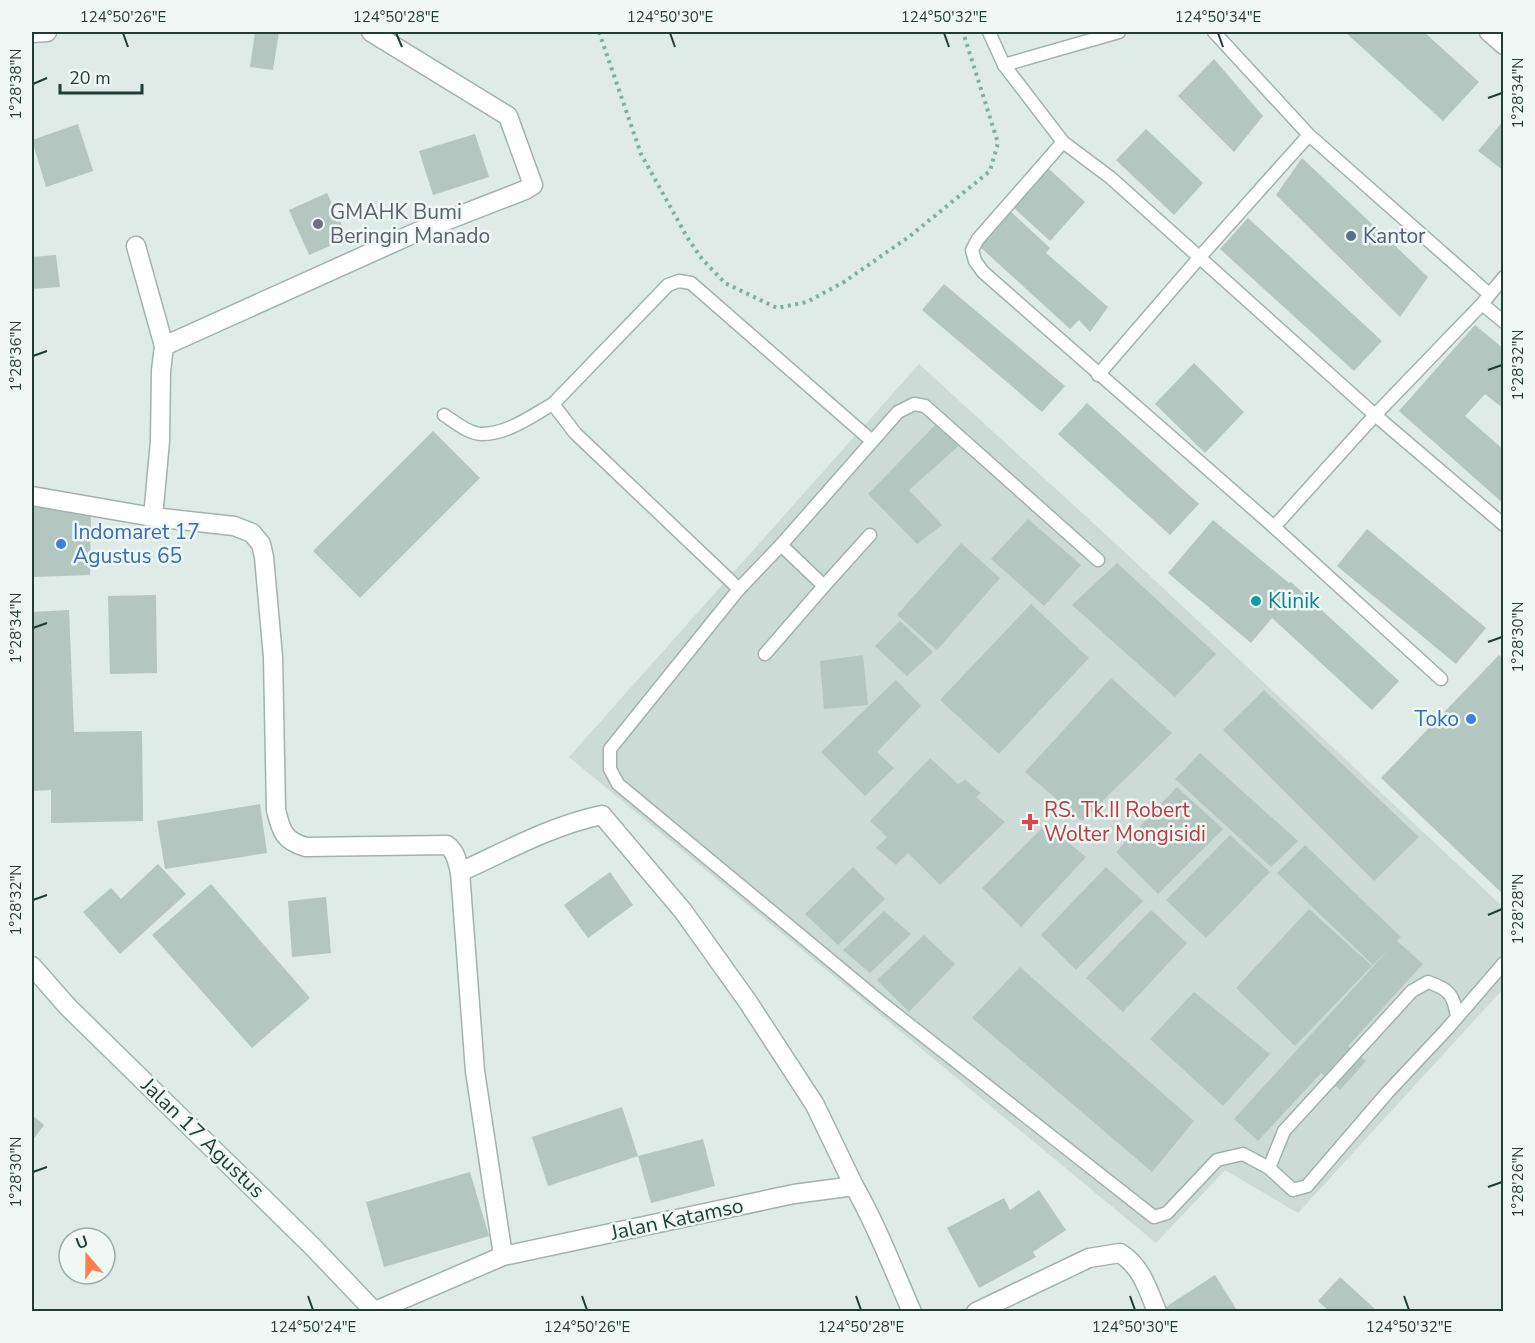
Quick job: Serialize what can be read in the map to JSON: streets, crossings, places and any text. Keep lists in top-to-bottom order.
{
  "streets": {
    "street": ["Jalan 17 Agustus", "Jalan Katamso"]
  },
  "crossings": [
    ["Jalan 17 Agustus", "Jalan Katamso"]
  ],
  "places": {
    "other": [
      "GMAHK Bumi Beringin Manado",
      "Kantor",
      "Indomaret 17 Agustus 65",
      "Klinik",
      "Toko"
    ],
    "health": ["RS. Tk.II Robert Wolter Mongisidi"]
  },
  "scale_bar": "20 m",
  "north": "top",
  "coordinates": [
    "124°50'26\"E",
    "124°50'28\"E",
    "124°50'30\"E",
    "124°50'32\"E",
    "124°50'34\"E",
    "1°28'38\"N",
    "1°28'34\"N",
    "1°28'36\"N",
    "1°28'32\"N",
    "1°28'30\"N",
    "1°28'28\"N",
    "1°28'26\"N",
    "124°50'24\"E"
  ]
}
